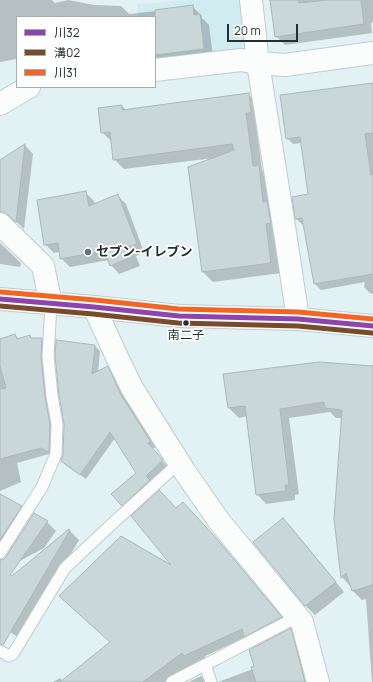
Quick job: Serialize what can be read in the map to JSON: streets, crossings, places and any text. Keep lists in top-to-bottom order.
{
  "places": ["セブン-イレブン", "南二子"],
  "lines": ["transit line 川31", "transit line 川32", "transit line 溝02"],
  "legend": ["川32", "溝02", "川31"],
  "scale_bar": "20 m"
}
